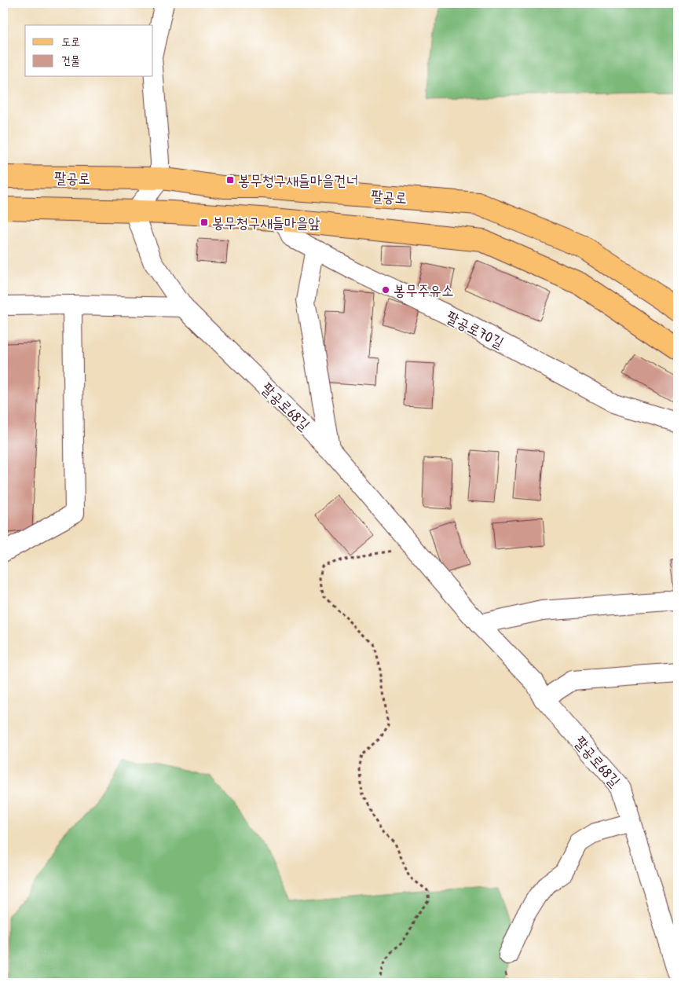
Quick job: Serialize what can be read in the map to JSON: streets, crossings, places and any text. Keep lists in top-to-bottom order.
{
  "streets": {
    "main road": ["팔공로"],
    "street": ["팔공로70길", "팔공로68길"]
  },
  "places": {
    "transit": ["봉무청구새들마을건너", "봉무청구새들마을앞"],
    "other": ["봉무주유소"]
  },
  "legend": ["도로", "건물"]
}
